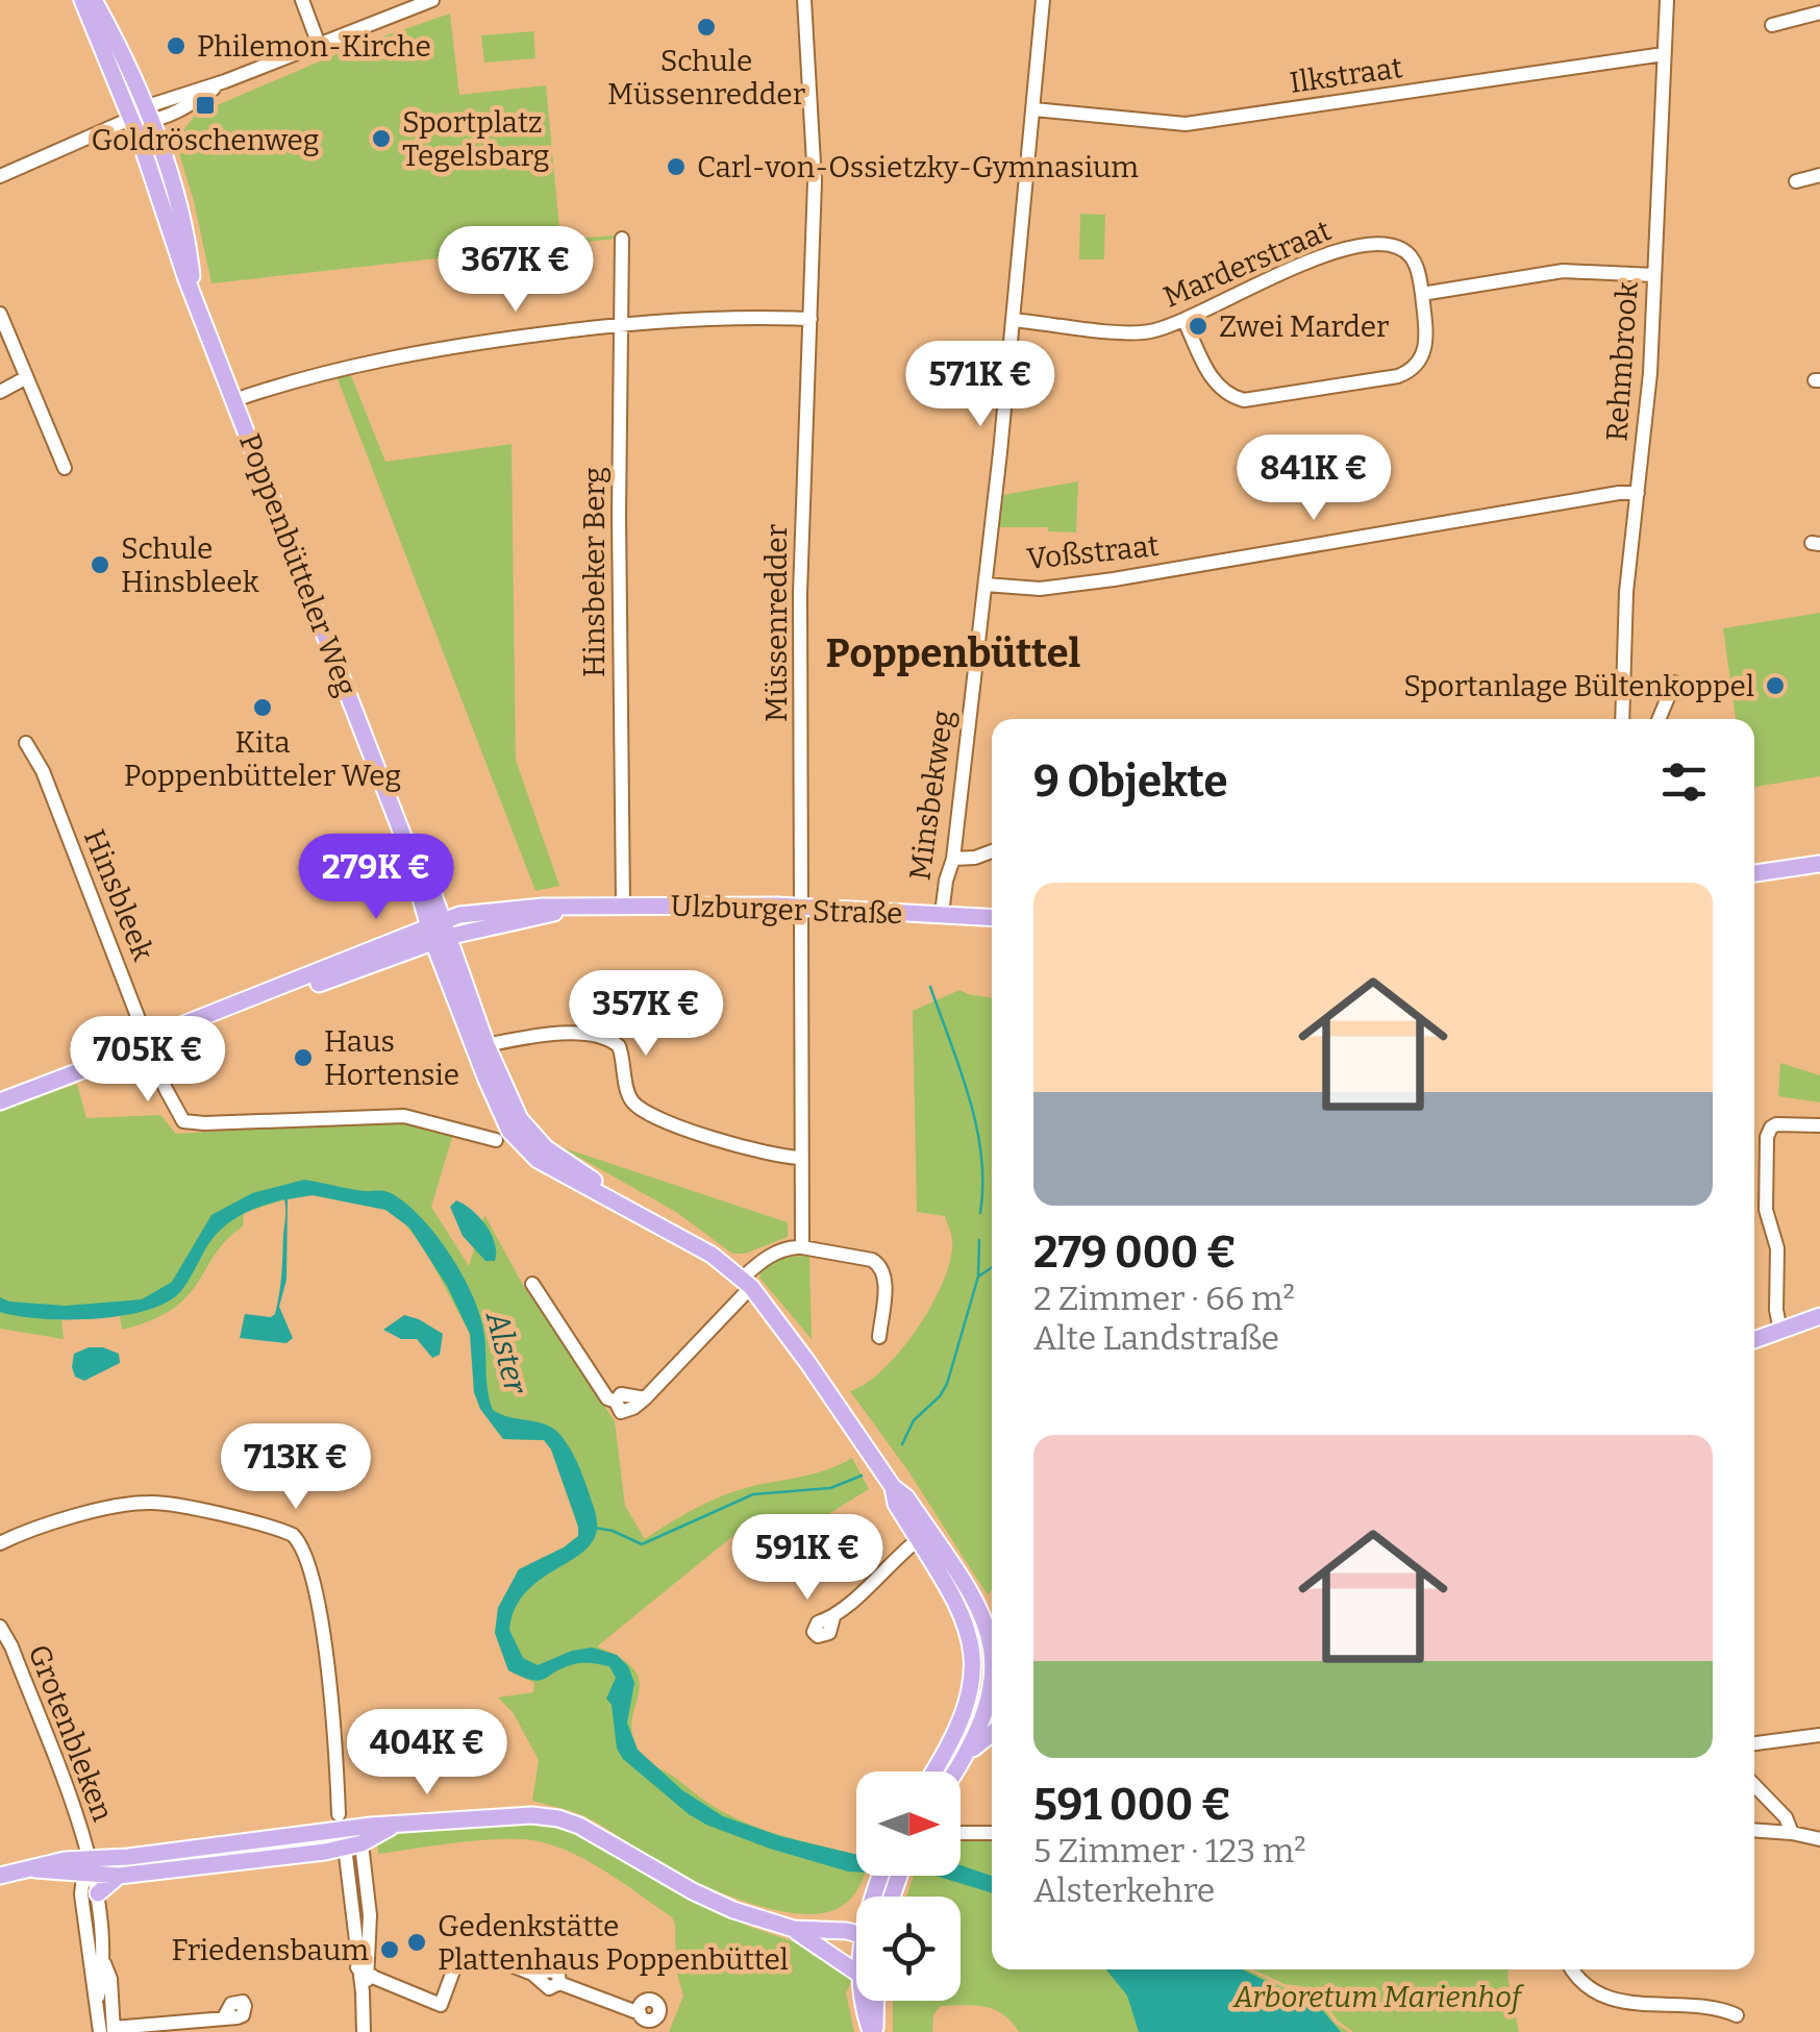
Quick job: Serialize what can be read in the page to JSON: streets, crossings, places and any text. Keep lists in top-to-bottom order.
{
  "streets": {
    "main road": ["Poppenbütteler Weg", "Ulzburger Straße"],
    "street": [
      "Ilkstraat",
      "Marderstraat",
      "Rehmbrook",
      "Voßstraat",
      "Hinsbeker Berg",
      "Müssenredder",
      "Minsbekweg",
      "Hinsbleek",
      "Grotenbleken"
    ]
  },
  "crossings": [
    ["Ilkstraat", "Rehmbrook"],
    ["Ilkstraat", "Minsbekweg"],
    ["Marderstraat", "Minsbekweg"],
    ["Rehmbrook", "Voßstraat"],
    ["Voßstraat", "Minsbekweg"],
    ["Poppenbütteler Weg", "Ulzburger Straße"],
    ["Hinsbeker Berg", "Ulzburger Straße"],
    ["Müssenredder", "Ulzburger Straße"],
    ["Minsbekweg", "Ulzburger Straße"],
    ["Hinsbleek", "Ulzburger Straße"]
  ],
  "districts": ["Poppenbüttel"],
  "water": ["Alster"],
  "parks": ["Arboretum Marienhof"],
  "places": {
    "other": [
      "Schule Müssenredder",
      "Philemon-Kirche",
      "Sportplatz Tegelsbarg",
      "Carl-von-Ossietzky-Gymnasium",
      "Zwei Marder",
      "Schule Hinsbleek",
      "Sportanlage Bültenkoppel",
      "Kita Poppenbütteler Weg",
      "Haus Hortensie",
      "Gedenkstätte Plattenhaus Poppenbüttel",
      "Friedensbaum"
    ],
    "transit": ["Goldröschenweg"]
  },
  "north": "right",
  "page": {
    "price": [
      "367K €",
      "571K €",
      "841K €",
      "279K €",
      "357K €",
      "705K €",
      "713K €",
      "591K €",
      "404K €"
    ],
    "heading": "9 Objekte",
    "list": [
      {
        "name": "279 000 €",
        "note": "2 Zimmer · 66 m² · Alte Landstraße"
      },
      {
        "name": "591 000 €",
        "note": "5 Zimmer · 123 m² · Alsterkehre"
      }
    ]
  }
}
